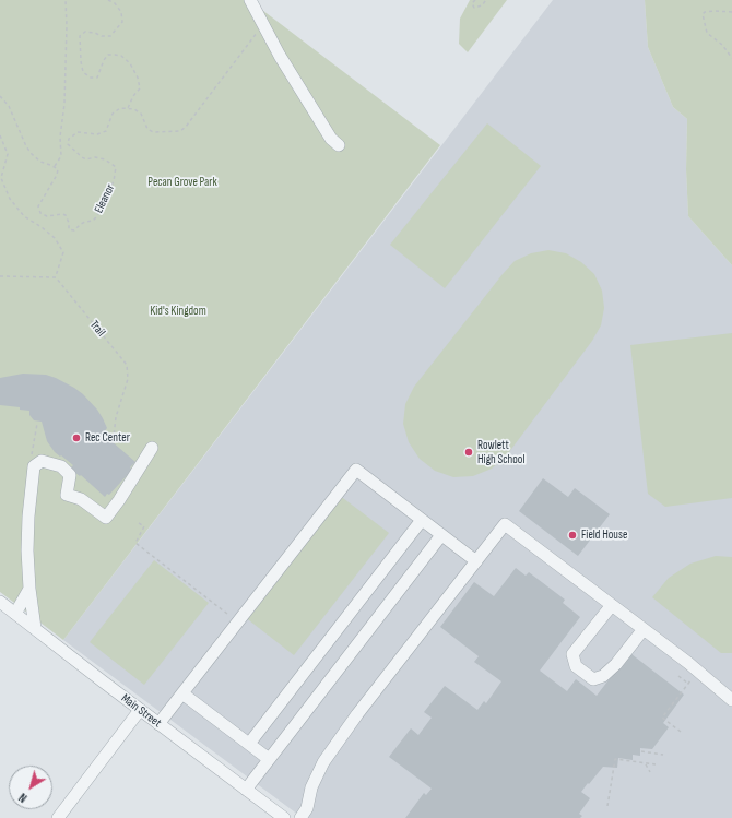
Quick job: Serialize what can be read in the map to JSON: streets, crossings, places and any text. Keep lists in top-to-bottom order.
{
  "streets": {
    "street": ["Main Street"],
    "path": ["Eleanor", "Trail"]
  },
  "parks": ["Pecan Grove Park", "Kid's Kingdom"],
  "places": ["Rec Center", "Rowlett High School", "Field House"],
  "north": "bottom left"
}
